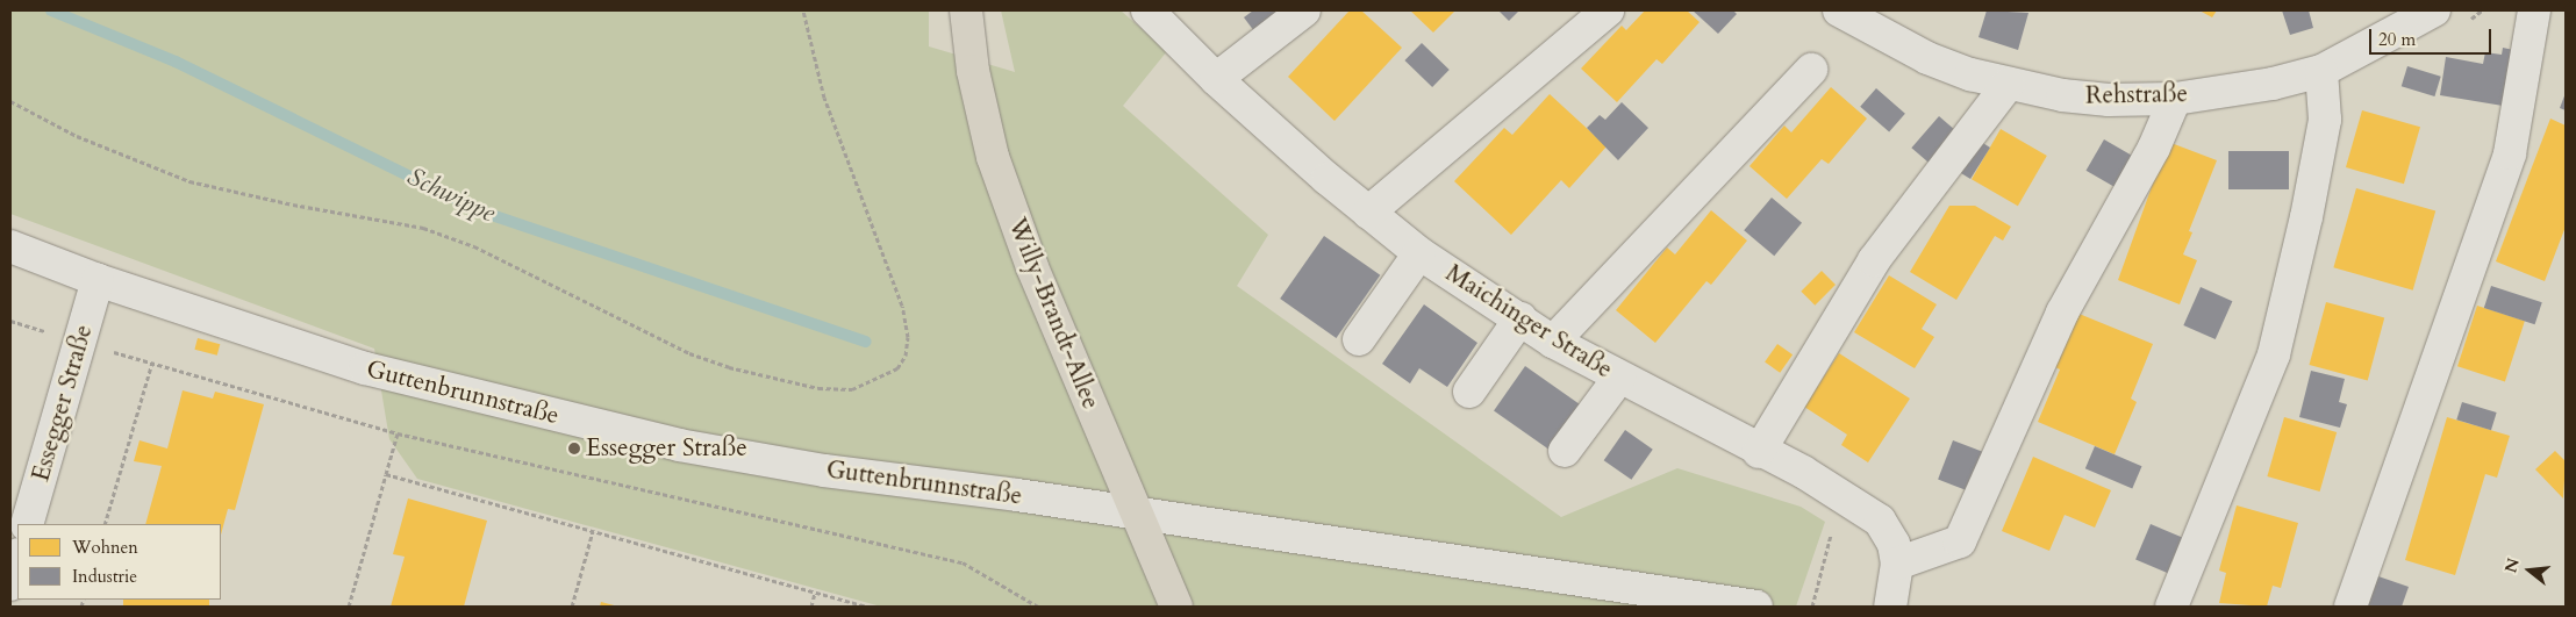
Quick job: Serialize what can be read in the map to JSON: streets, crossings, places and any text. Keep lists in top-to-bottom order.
{
  "streets": {
    "main road": ["Willy-Brandt-Allee"],
    "street": [
      "Rehstraße",
      "Maichinger Straße",
      "Guttenbrunnstraße",
      "Essegger Straße"
    ]
  },
  "crossings": [
    ["Willy-Brandt-Allee", "Guttenbrunnstraße"],
    ["Guttenbrunnstraße", "Essegger Straße"]
  ],
  "water": ["Schwippe"],
  "places": ["Essegger Straße"],
  "legend": ["Wohnen", "Industrie"],
  "scale_bar": "20 m",
  "north": "left"
}
